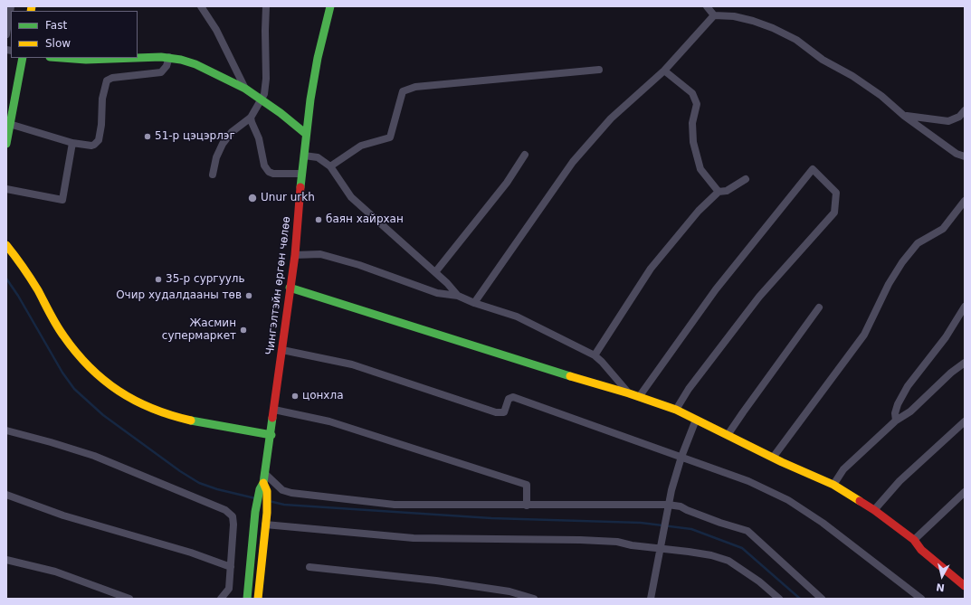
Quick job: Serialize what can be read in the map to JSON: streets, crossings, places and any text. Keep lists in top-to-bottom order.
{
  "streets": {
    "street": ["Чингэлтэйн өргөн чөлөө"]
  },
  "places": [
    "51-р цэцэрлэг",
    "Unur urkh",
    "баян хайрхан",
    "35-р сургууль",
    "Очир худалдааны төв",
    "Жасмин супермаркет",
    "цонхла"
  ],
  "legend": ["Fast", "Slow"],
  "north": "bottom"
}
